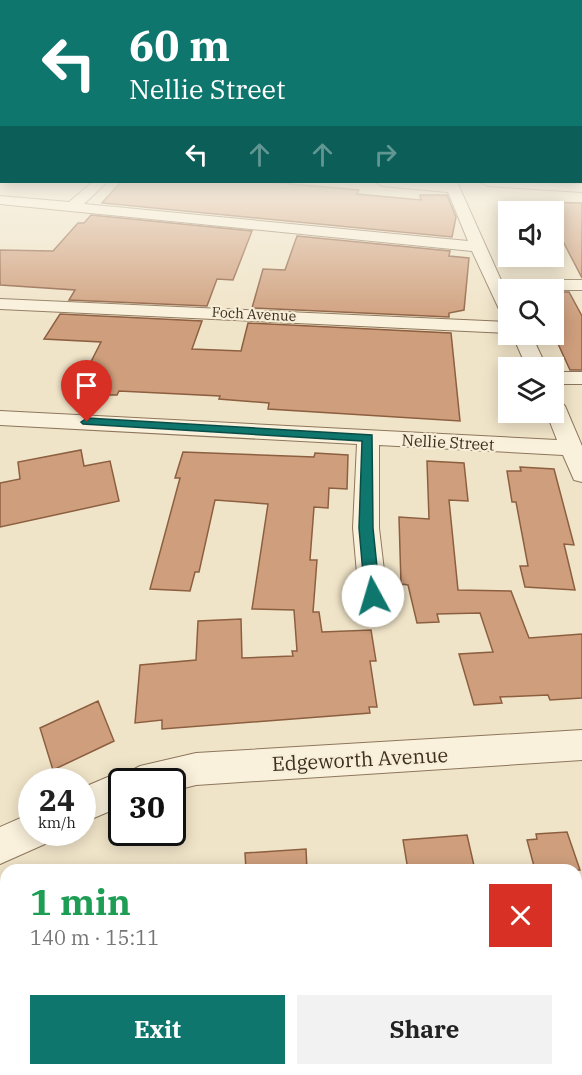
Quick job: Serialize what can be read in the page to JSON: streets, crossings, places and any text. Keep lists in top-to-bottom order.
{
  "streets": {
    "street": ["Foch Avenue", "Nellie Street", "Edgeworth Avenue"]
  },
  "page": {
    "turn": ["60 m", "Nellie Street"],
    "speed": "24 km/h",
    "limit": "30",
    "heading": ["1 min", "140 m · 15:11"],
    "buttons": ["Exit", "Share"]
  }
}
